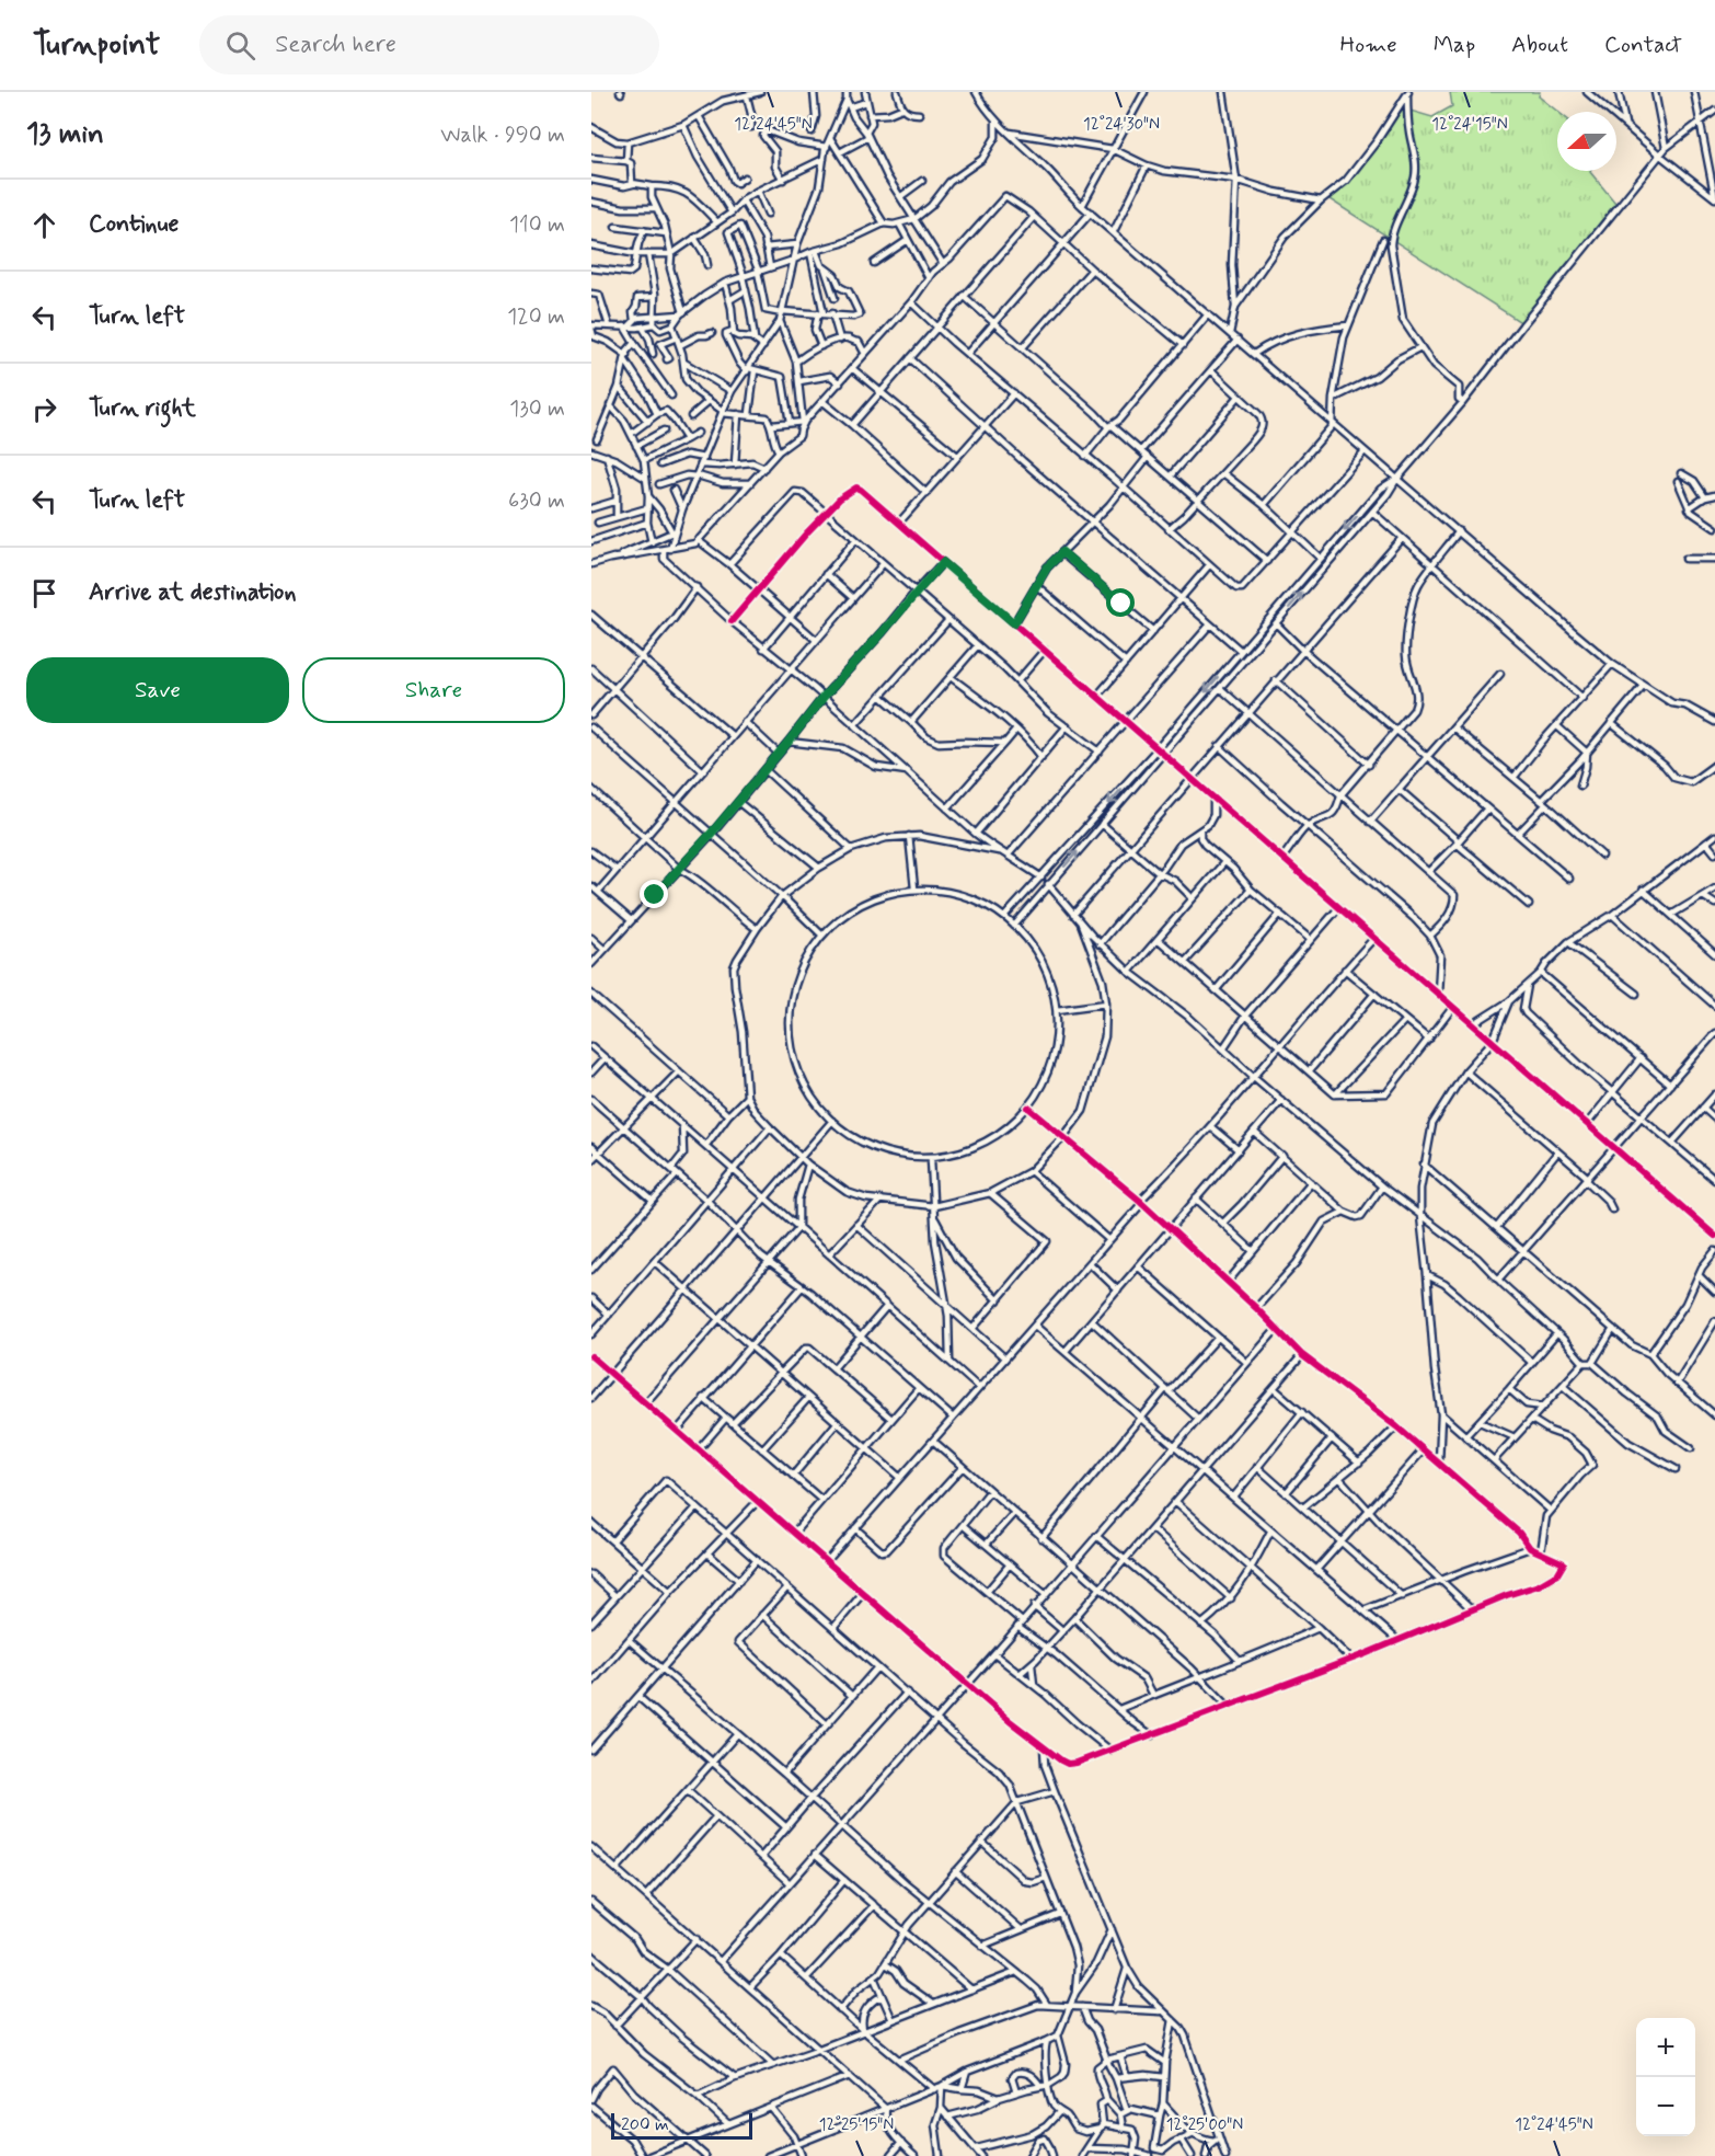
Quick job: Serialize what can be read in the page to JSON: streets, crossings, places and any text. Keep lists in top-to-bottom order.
{
  "scale_bar": "200 m",
  "north": "left",
  "page": {
    "header": "Turnpoint",
    "search": "Search here",
    "nav": [
      "Home",
      "Map",
      "About",
      "Contact"
    ],
    "heading": ["13 min", "Walk · 990 m"],
    "list": [
      ["Continue", "110 m"],
      ["Turn left", "120 m"],
      ["Turn right", "130 m"],
      ["Turn left", "630 m"],
      "Arrive at destination"
    ],
    "buttons": ["Save", "Share"],
    "map_buttons": ["+", "−"],
    "scale": "200 m"
  },
  "coordinates": [
    "12°24'45\"N",
    "12°24'30\"N",
    "12°24'15\"N",
    "12°25'15\"N",
    "12°25'00\"N"
  ]
}
